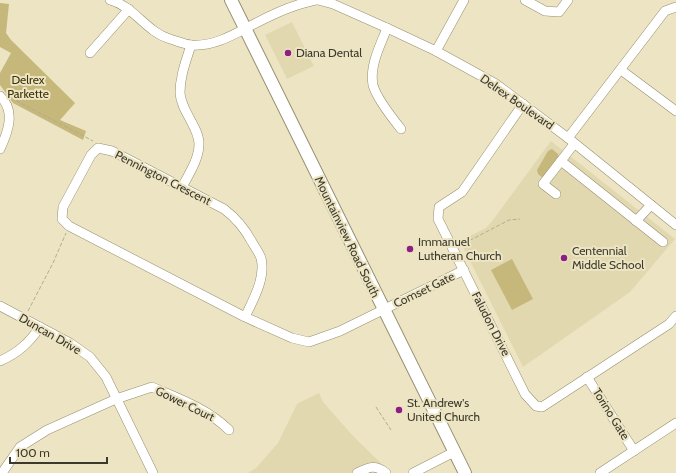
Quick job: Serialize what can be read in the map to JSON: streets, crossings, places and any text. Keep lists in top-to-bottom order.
{
  "streets": {
    "main road": ["Mountainview Road South"],
    "street": [
      "Delrex Boulevard",
      "Pennington Crescent",
      "Comset Gate",
      "Faludon Drive",
      "Duncan Drive",
      "Gower Court",
      "Torino Gate"
    ]
  },
  "crossings": [
    ["Delrex Boulevard", "Mountainview Road South"],
    ["Delrex Boulevard", "Faludon Drive"],
    ["Mountainview Road South", "Comset Gate"],
    ["Comset Gate", "Faludon Drive"],
    ["Faludon Drive", "Torino Gate"],
    ["Duncan Drive", "Gower Court"]
  ],
  "parks": ["Delrex Parkette"],
  "places": [
    "Diana Dental",
    "Immanuel Lutheran Church",
    "Centennial Middle School",
    "St. Andrew's United Church"
  ],
  "scale_bar": "100 m"
}
